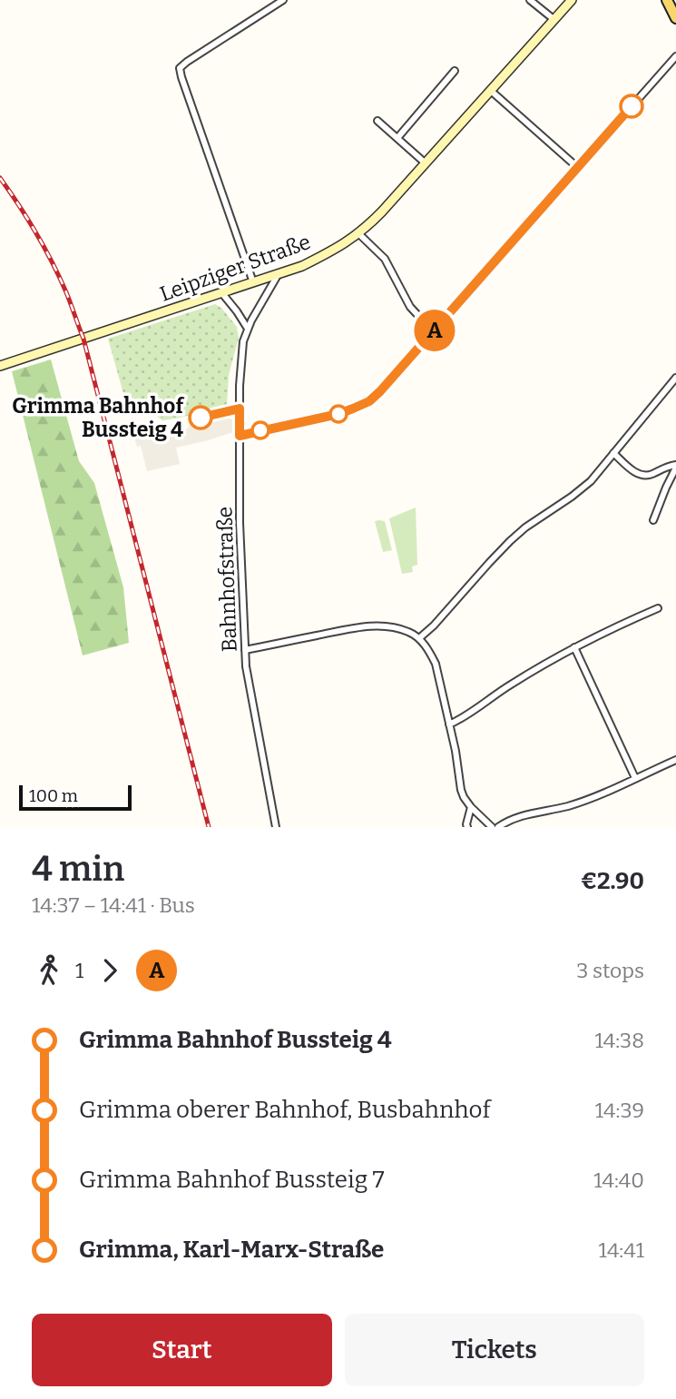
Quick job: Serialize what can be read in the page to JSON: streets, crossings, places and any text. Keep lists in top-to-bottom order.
{
  "streets": {
    "main road": ["Leipziger Straße"],
    "street": ["Bahnhofstraße"]
  },
  "crossings": [
    ["Leipziger Straße", "Bahnhofstraße"]
  ],
  "places": ["Grimma Bahnhof Bussteig 4"],
  "lines": ["bus line A"],
  "scale_bar": "100 m",
  "page": {
    "on_map": "A",
    "scale": "100 m",
    "heading": ["4 min", "14:37 – 14:41 · Bus", "€2.90"],
    "legs": ["1", "A", "3 stops"],
    "list": [
      {
        "name": "Grimma Bahnhof Bussteig 4",
        "value": "14:38"
      },
      {
        "name": "Grimma oberer Bahnhof, Busbahnhof",
        "value": "14:39"
      },
      {
        "name": "Grimma Bahnhof Bussteig 7",
        "value": "14:40"
      },
      {
        "name": "Grimma, Karl-Marx-Straße",
        "value": "14:41"
      }
    ],
    "buttons": ["Start", "Tickets"]
  }
}
